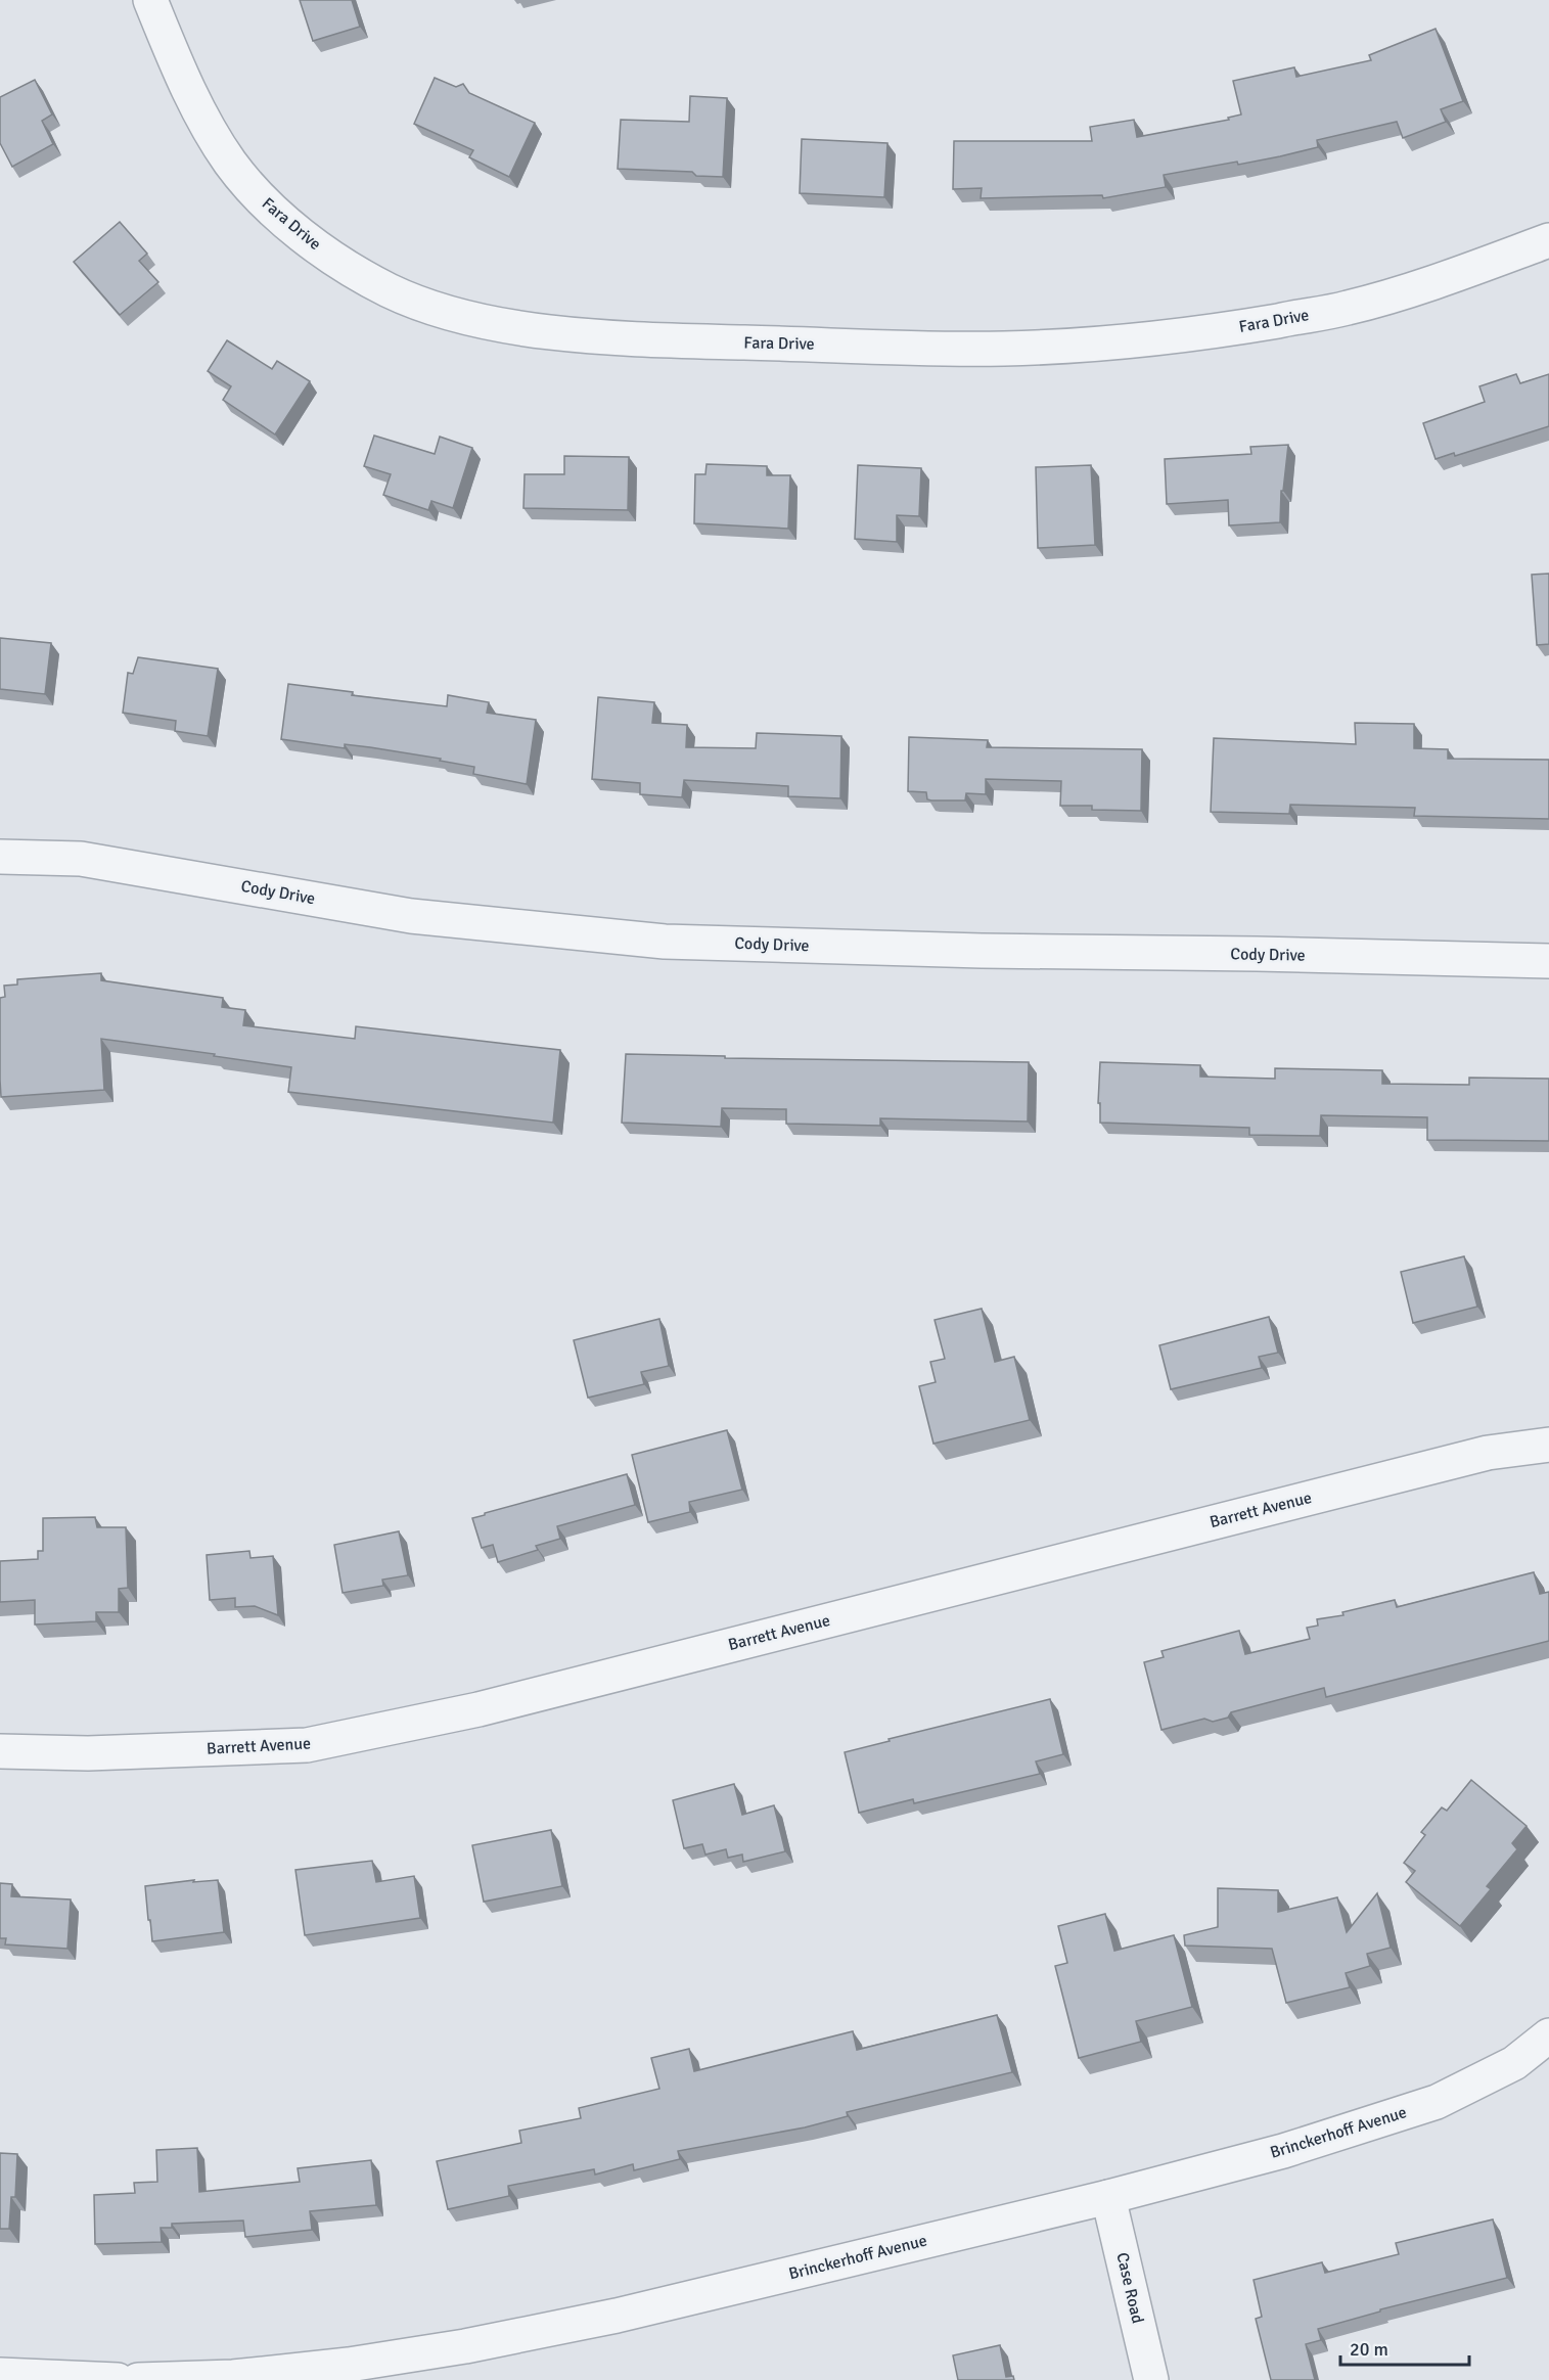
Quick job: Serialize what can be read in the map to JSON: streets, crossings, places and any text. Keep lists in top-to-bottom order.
{
  "streets": {
    "street": [
      "Fara Drive",
      "Cody Drive",
      "Barrett Avenue",
      "Brinckerhoff Avenue",
      "Case Road"
    ]
  },
  "crossings": [
    ["Brinckerhoff Avenue", "Case Road"]
  ],
  "scale_bar": "20 m"
}
